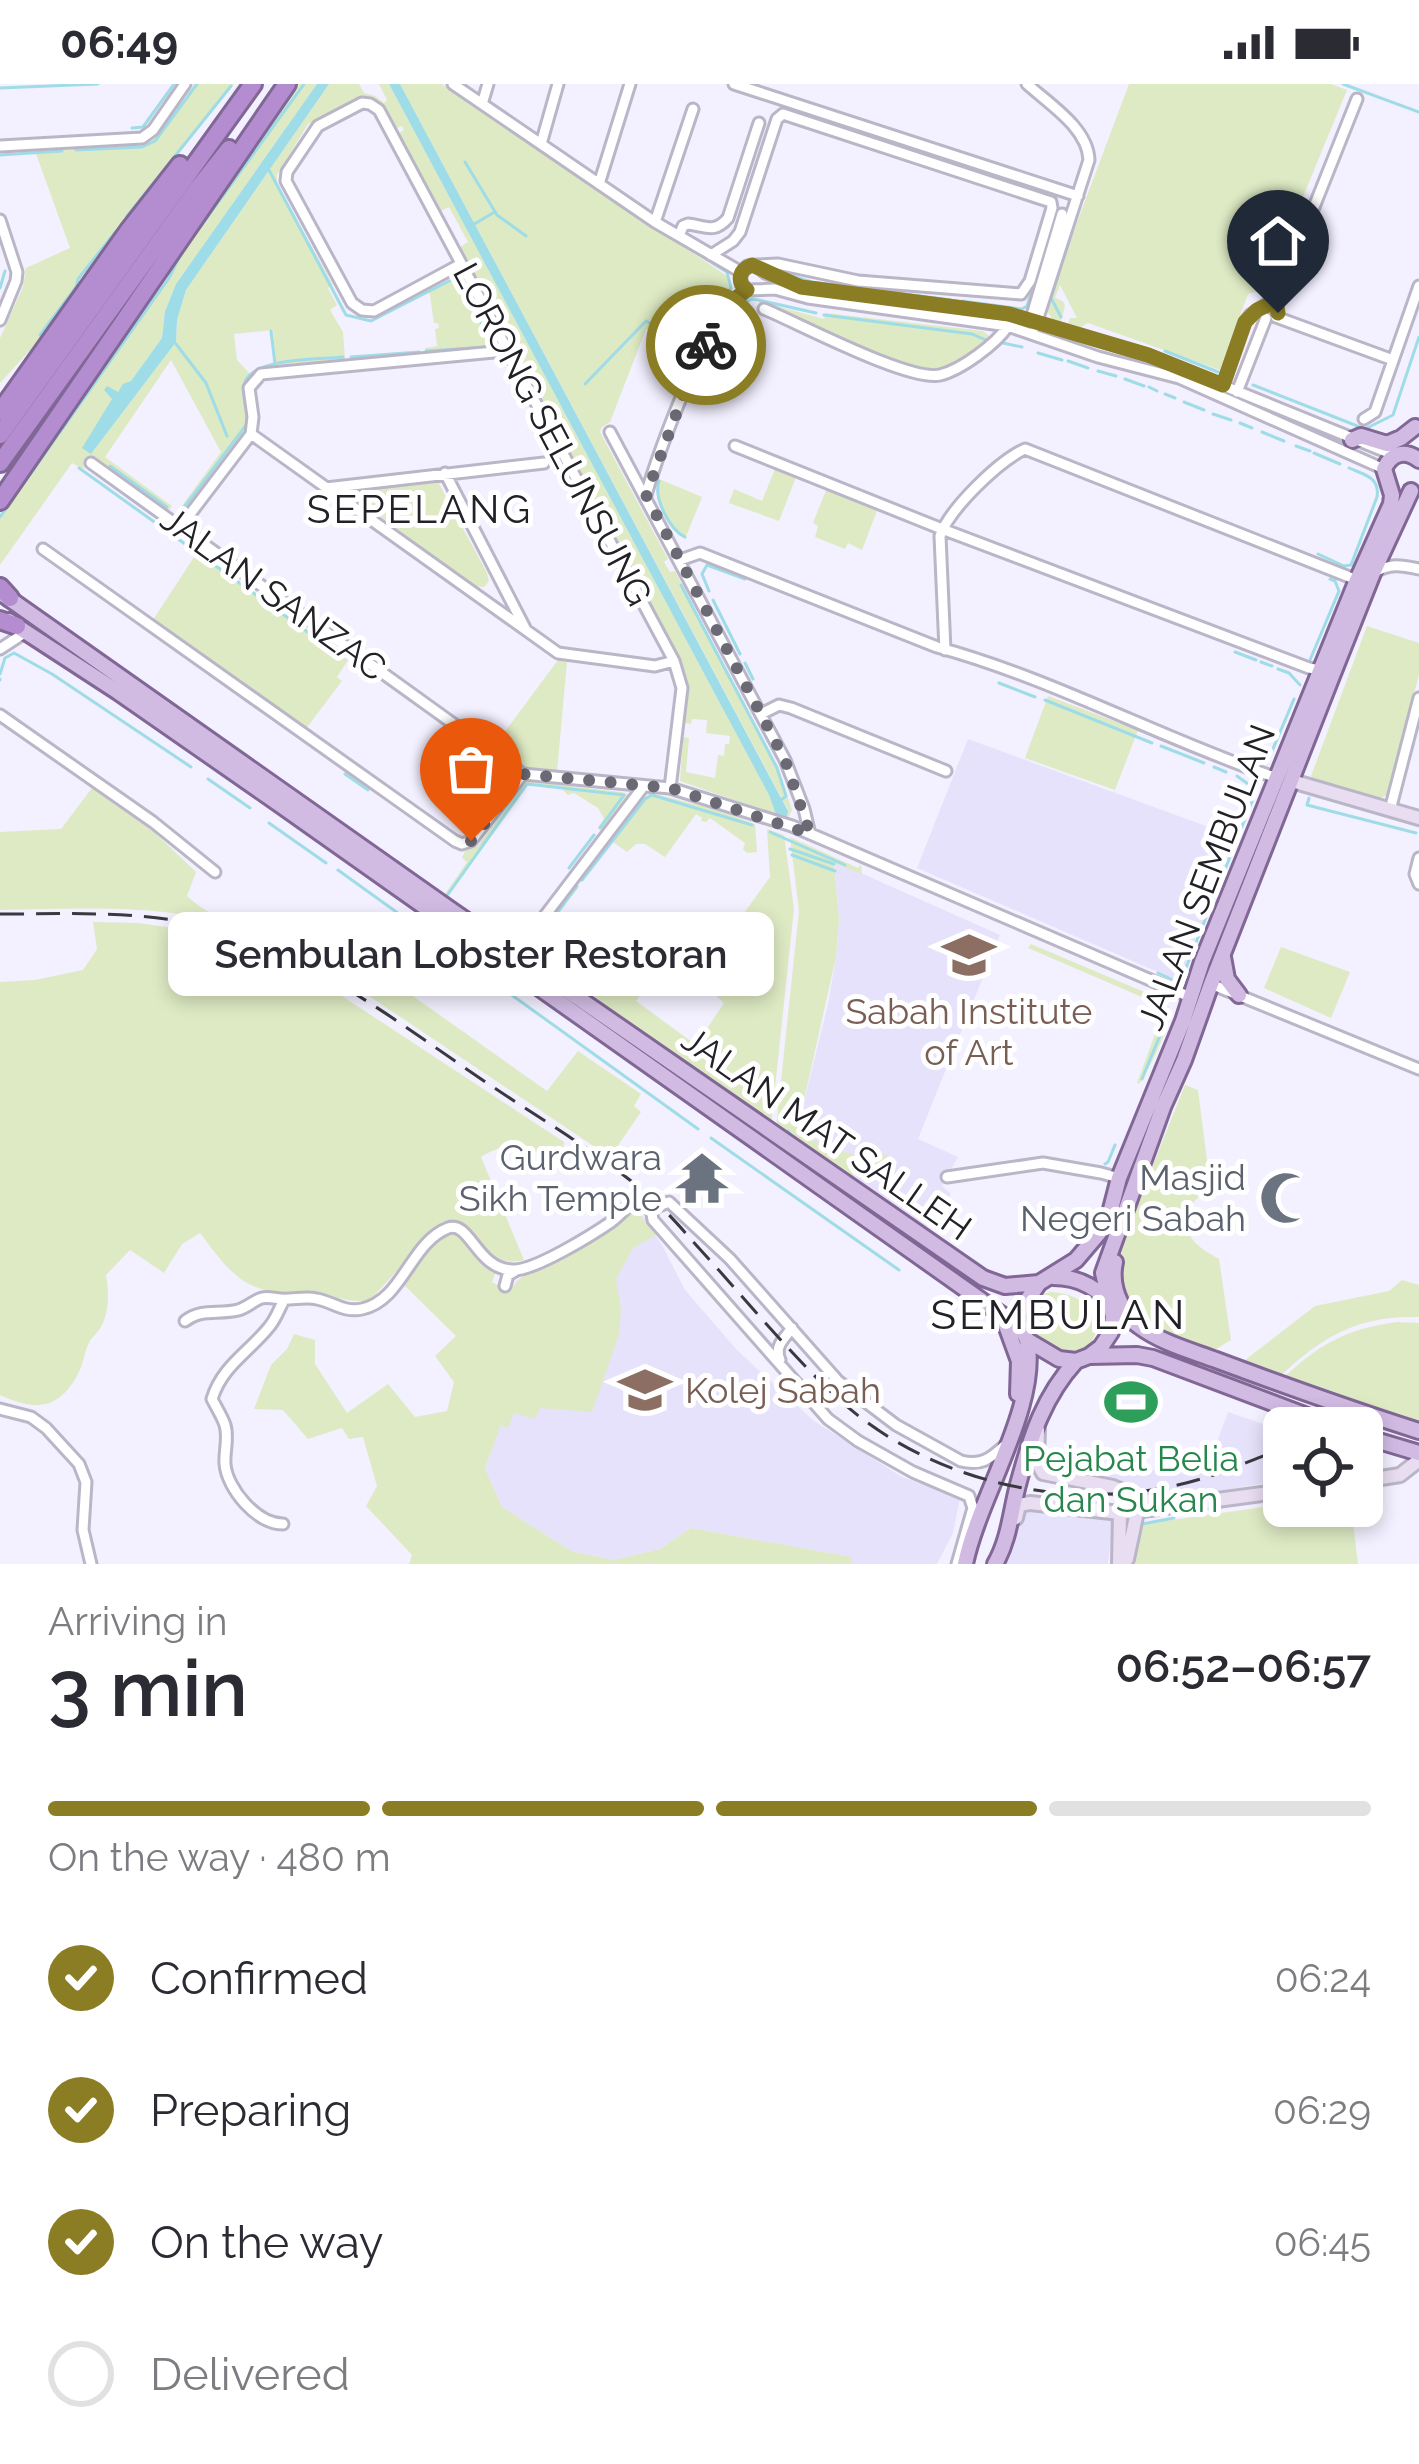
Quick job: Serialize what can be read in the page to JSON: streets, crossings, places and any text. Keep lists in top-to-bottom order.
{
  "streets": {
    "main road": ["JALAN SEMBULAN", "JALAN MAT SALLEH"],
    "street": ["LORONG SELUNSUNG", "JALAN SANZAC"]
  },
  "crossings": [
    ["LORONG SELUNSUNG", "JALAN SANZAC"],
    ["JALAN SANZAC", "JALAN SEMBULAN"],
    ["JALAN SEMBULAN", "JALAN MAT SALLEH"]
  ],
  "districts": ["SEPELANG", "SEMBULAN"],
  "places": {
    "other": ["Sembulan Lobster Restoran"],
    "school or university": ["Sabah Institute of Art", "Kolej Sabah"],
    "temple": ["Gurdwara Sikh Temple"],
    "mosque": ["Masjid Negeri Sabah"],
    "sports": ["Pejabat Belia dan Sukan"]
  },
  "page": {
    "status": "06:49",
    "bubble": "Sembulan Lobster Restoran",
    "heading": ["3 min", "Arriving in", "06:52–06:57"],
    "bar": "On the way · 480 m",
    "list": [
      ["Confirmed", "06:24"],
      ["Preparing", "06:29"],
      ["On the way", "06:45"],
      "Delivered"
    ]
  }
}
